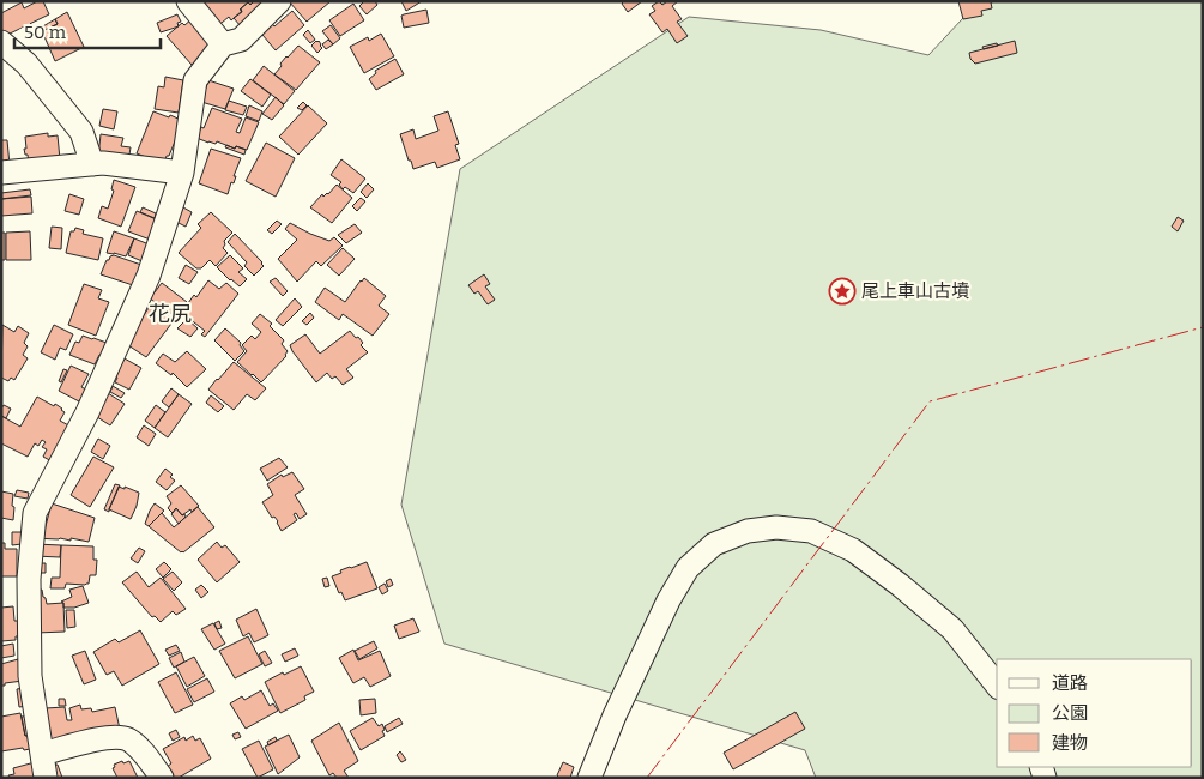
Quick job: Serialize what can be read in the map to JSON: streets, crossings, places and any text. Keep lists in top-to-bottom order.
{
  "districts": ["花尻"],
  "places": {
    "place": ["尾上車山古墳"]
  },
  "legend": ["道路", "公園", "建物"],
  "scale_bar": "50 m"
}
